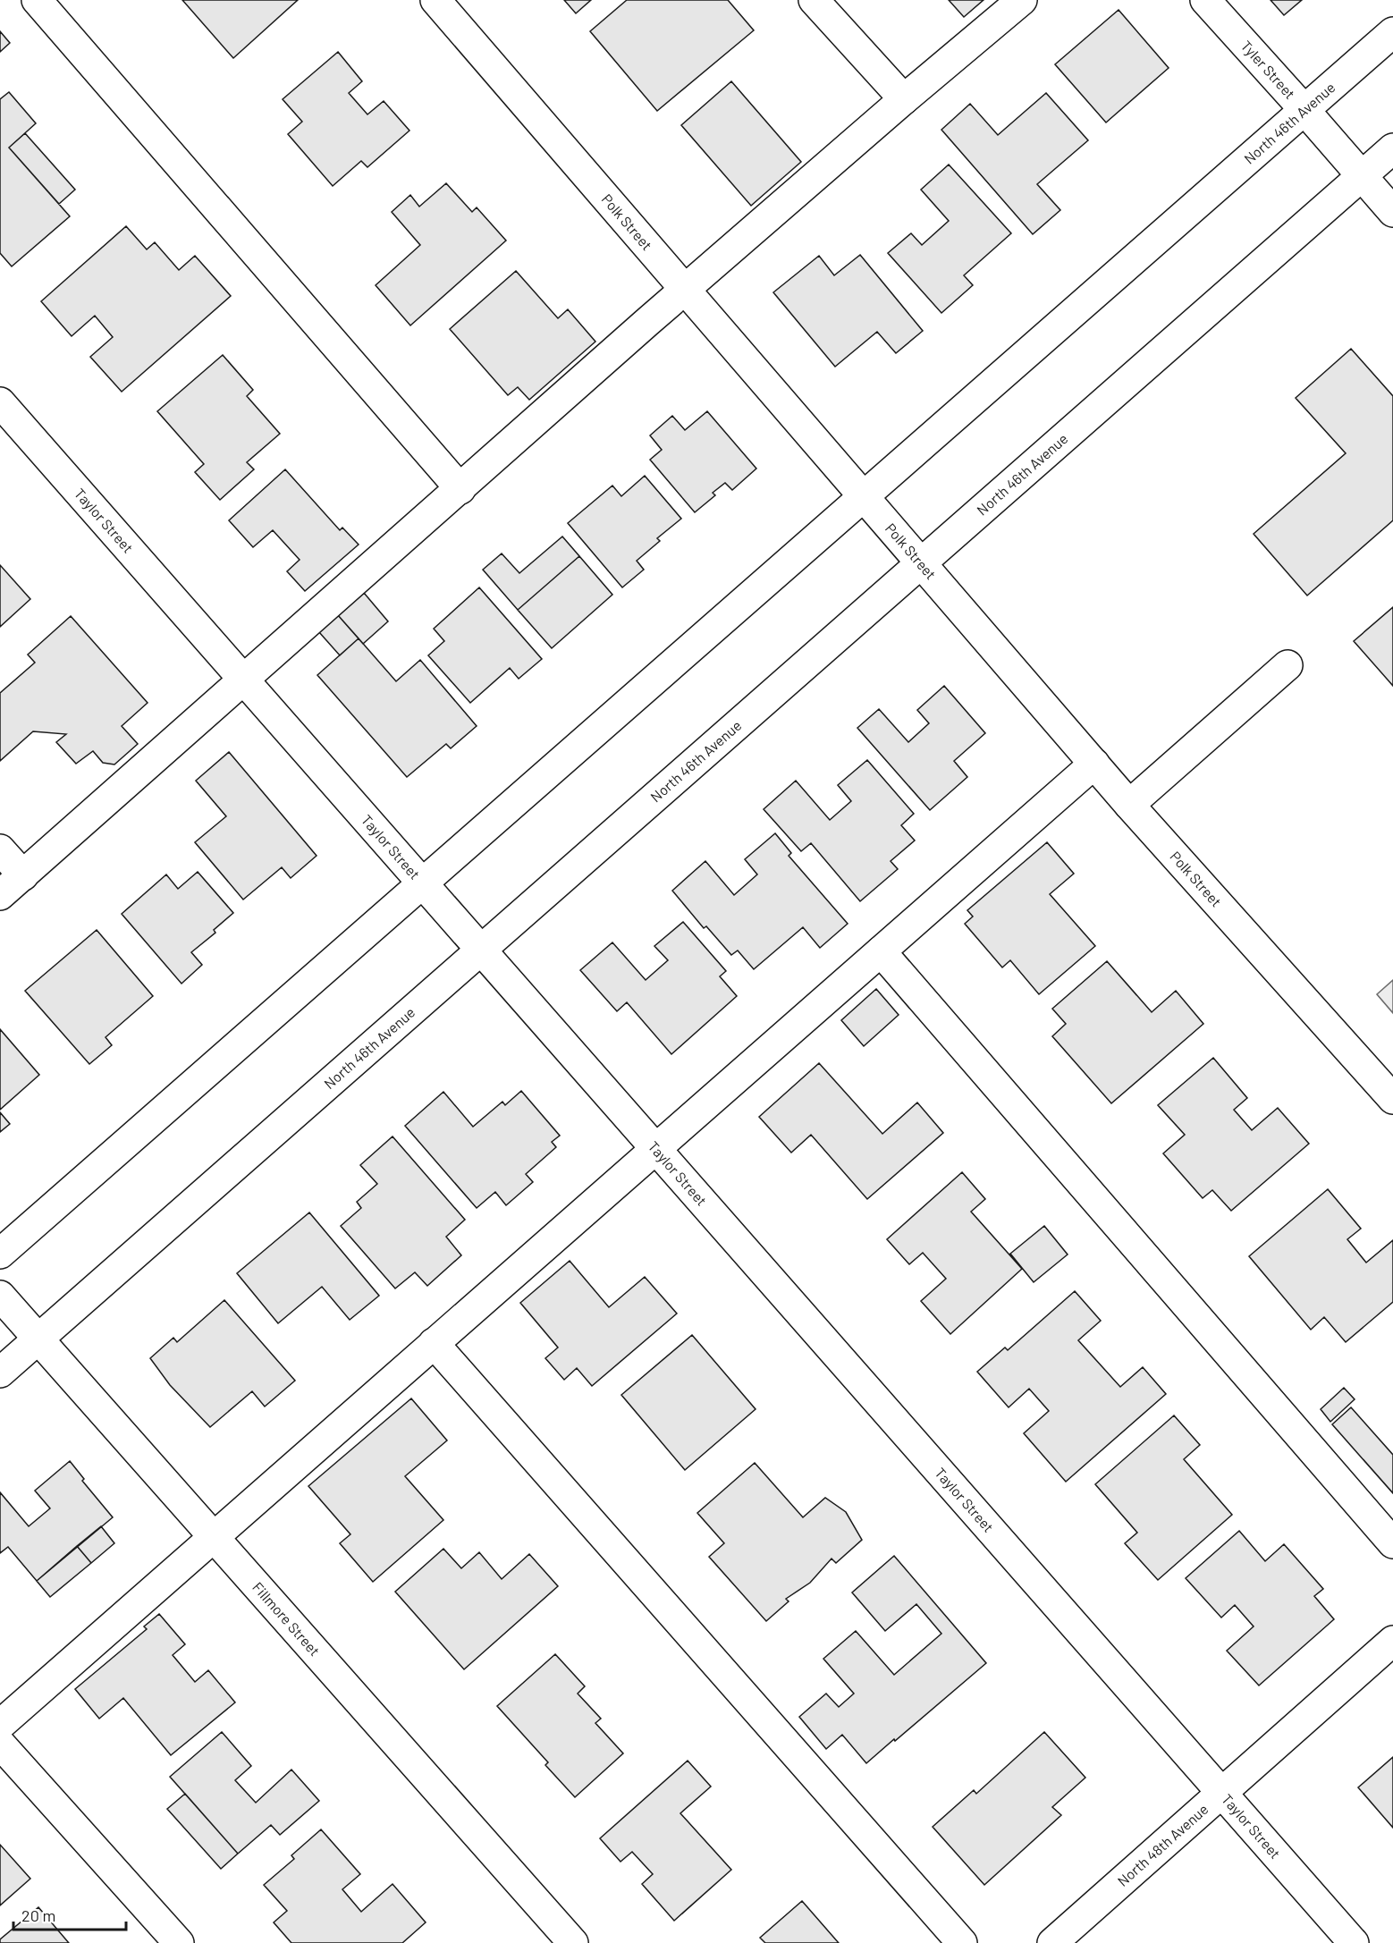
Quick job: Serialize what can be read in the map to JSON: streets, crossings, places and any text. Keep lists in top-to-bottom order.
{
  "streets": {
    "street": [
      "Tyler Street",
      "North 46th Avenue",
      "Polk Street",
      "Taylor Street",
      "Fillmore Street",
      "North 48th Avenue"
    ]
  },
  "crossings": [
    ["Tyler Street", "North 46th Avenue"],
    ["North 46th Avenue", "Polk Street"],
    ["North 46th Avenue", "Taylor Street"],
    ["North 46th Avenue", "Fillmore Street"],
    ["Taylor Street", "North 48th Avenue"]
  ],
  "scale_bar": "20 m"
}
